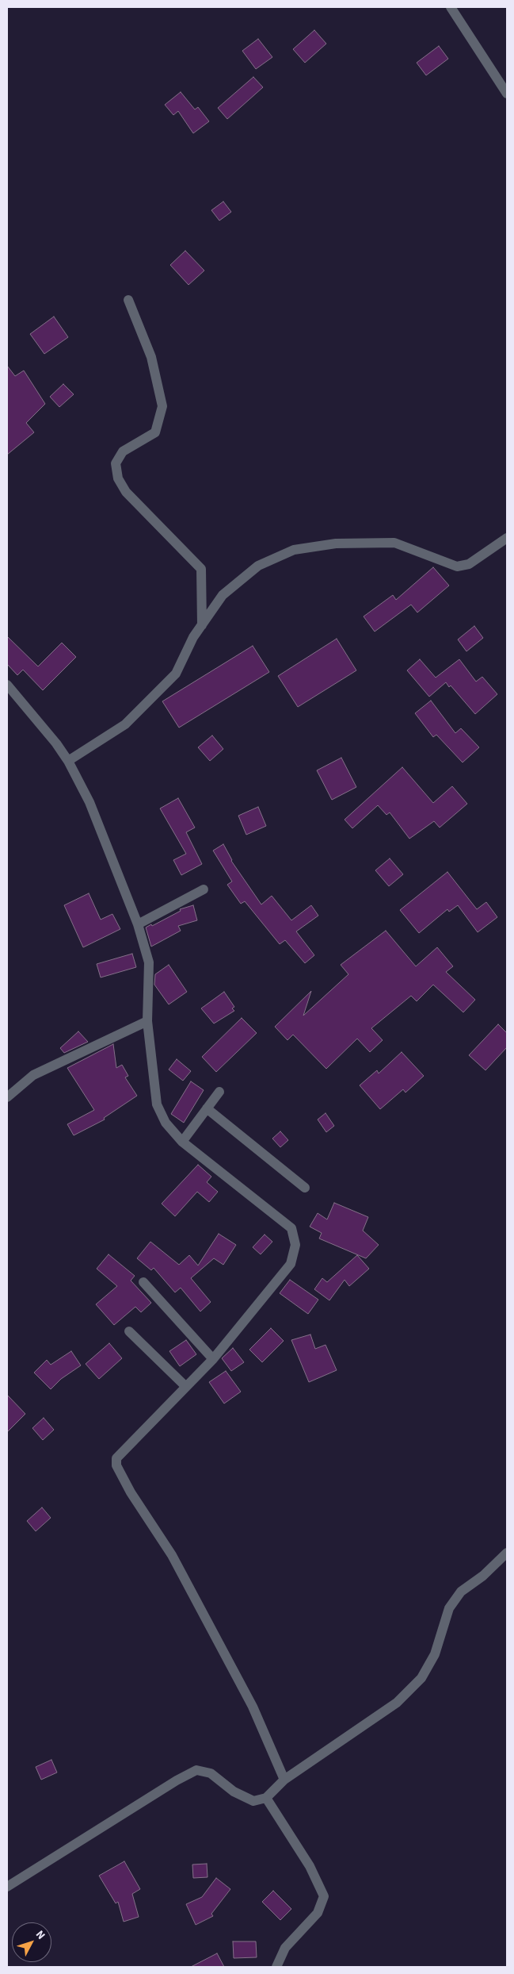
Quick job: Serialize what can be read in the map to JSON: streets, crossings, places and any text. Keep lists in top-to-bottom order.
{
  "north": "top right"
}
